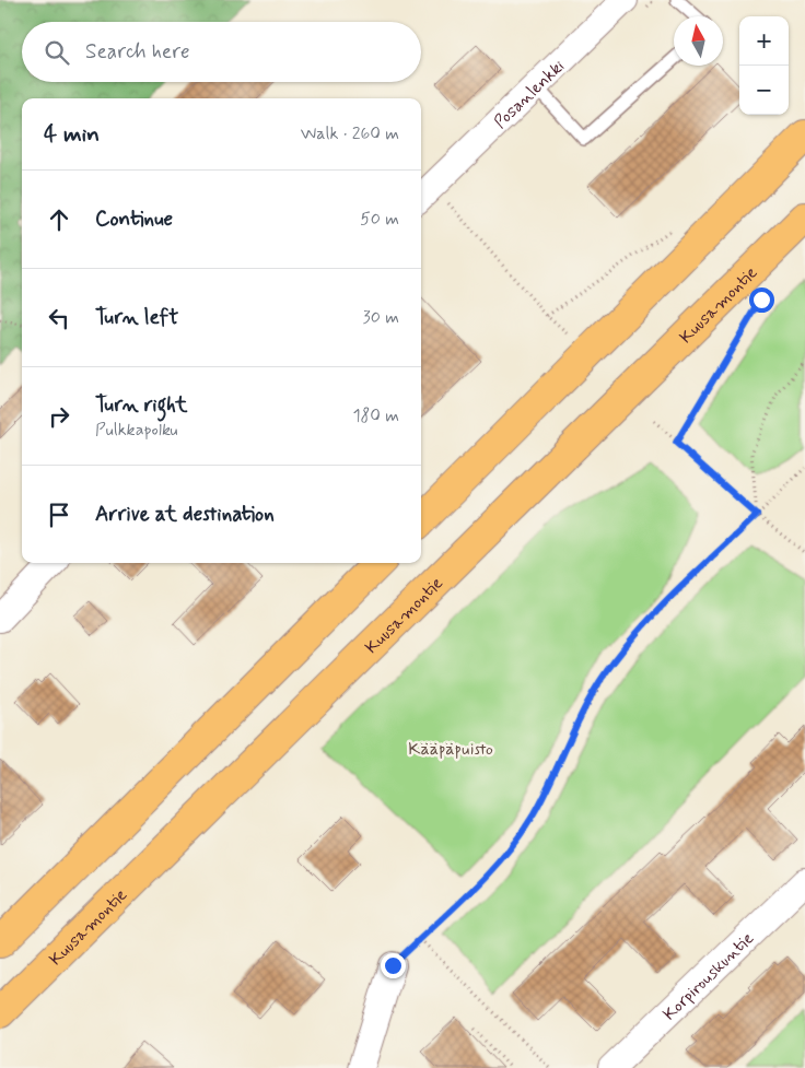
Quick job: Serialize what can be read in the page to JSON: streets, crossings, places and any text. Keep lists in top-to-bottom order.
{
  "streets": {
    "highway": ["Kuusamontie"],
    "street": ["Posanlenkki", "Korpirouskuntie"]
  },
  "parks": ["Kääpäpuisto"],
  "north": "top",
  "page": {
    "map_buttons": ["+", "−"],
    "search": "Search here",
    "heading": ["4 min", "Walk · 260 m"],
    "list": [
      ["Continue", "50 m"],
      ["Turn left", "30 m"],
      ["Turn right", "Pulkkapolku", "180 m"],
      "Arrive at destination"
    ]
  }
}
